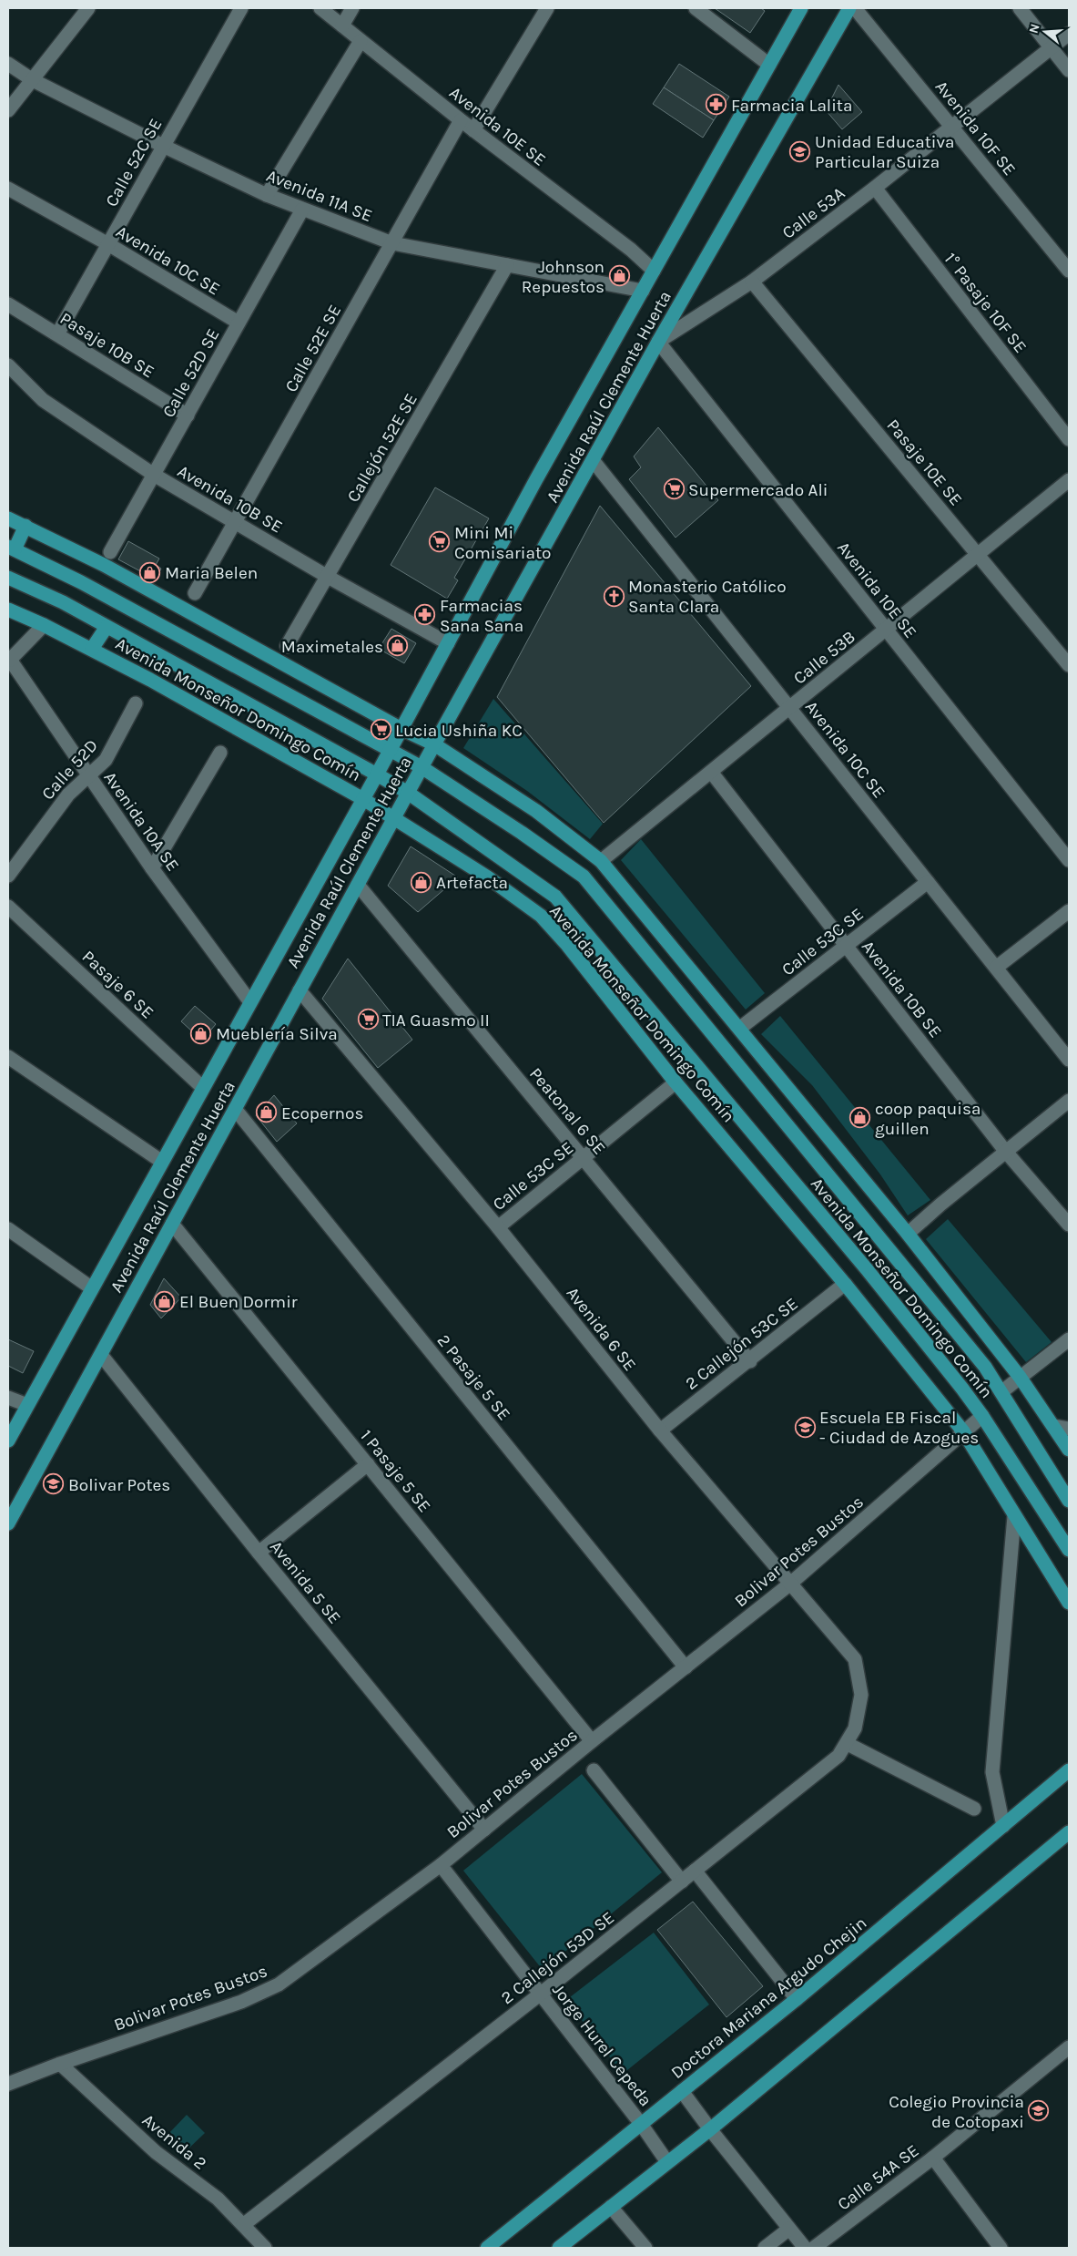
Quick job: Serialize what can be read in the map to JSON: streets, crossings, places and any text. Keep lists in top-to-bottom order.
{
  "streets": {
    "main road": ["Avenida Raúl Clemente Huerta", "Avenida Monseñor Domingo Comín", "Doctora Mariana Argudo Chejin"],
    "street": [
      "Avenida 10E SE",
      "Avenida 10F SE",
      "Calle 52C SE",
      "Avenida 11A SE",
      "Calle 53A",
      "Avenida 10C SE",
      "1° Pasaje 10F SE",
      "Pasaje 10B SE",
      "Calle 52E SE",
      "Calle 52D SE",
      "Callejón 52E SE",
      "Pasaje 10E SE",
      "Avenida 10B SE",
      "Calle 53B",
      "Calle 52D",
      "Avenida 10A SE",
      "Calle 53C SE",
      "Pasaje 6 SE",
      "Peatonal 6 SE",
      "Avenida 6 SE",
      "2 Callejón 53C SE",
      "2 Pasaje 5 SE",
      "1 Pasaje 5 SE",
      "Bolivar Potes Bustos",
      "Avenida 5 SE",
      "2 Callejón 53D SE",
      "Jorge Hurel Cepeda",
      "Avenida 2",
      "Calle 54A SE"
    ]
  },
  "crossings": [
    ["Avenida 10E SE", "Calle 53A"],
    ["Avenida 10E SE", "Calle 52E SE"],
    ["Avenida 10E SE", "Avenida Raúl Clemente Huerta"],
    ["Avenida 10E SE", "Calle 53B"],
    ["Avenida 10F SE", "Calle 53A"],
    ["Calle 52C SE", "Avenida 11A SE"],
    ["Calle 52C SE", "Avenida 10C SE"],
    ["Calle 52C SE", "Pasaje 10B SE"],
    ["Avenida 11A SE", "Calle 52E SE"],
    ["Avenida 11A SE", "Calle 52D SE"],
    ["Avenida 11A SE", "Avenida Raúl Clemente Huerta"],
    ["Avenida 11A SE", "Callejón 52E SE"],
    ["Calle 53A", "1° Pasaje 10F SE"],
    ["Calle 53A", "Avenida Raúl Clemente Huerta"],
    ["Calle 53A", "Pasaje 10E SE"],
    ["Avenida 10C SE", "Calle 52D SE"],
    ["Avenida 10C SE", "Avenida Raúl Clemente Huerta"],
    ["Avenida 10C SE", "Calle 53B"],
    ["Avenida 10C SE", "Calle 53C SE"],
    ["Pasaje 10B SE", "Calle 52D SE"],
    ["Calle 52E SE", "Avenida 10B SE"],
    ["Calle 52D SE", "Avenida 10B SE"],
    ["Avenida Raúl Clemente Huerta", "Avenida 10B SE"],
    ["Avenida Raúl Clemente Huerta", "Avenida Monseñor Domingo Comín"],
    ["Avenida Raúl Clemente Huerta", "Avenida 10A SE"],
    ["Avenida Raúl Clemente Huerta", "Pasaje 6 SE"],
    ["Avenida Raúl Clemente Huerta", "Peatonal 6 SE"],
    ["Avenida Raúl Clemente Huerta", "Avenida 6 SE"],
    ["Avenida Raúl Clemente Huerta", "2 Pasaje 5 SE"],
    ["Avenida Raúl Clemente Huerta", "1 Pasaje 5 SE"],
    ["Avenida Raúl Clemente Huerta", "Avenida 5 SE"],
    ["Callejón 52E SE", "Avenida 10B SE"],
    ["Pasaje 10E SE", "Calle 53B"],
    ["Avenida 10B SE", "Calle 53B"],
    ["Avenida 10B SE", "Calle 53C SE"],
    ["Calle 53B", "Avenida Monseñor Domingo Comín"],
    ["Avenida Monseñor Domingo Comín", "Calle 53C SE"],
    ["Avenida Monseñor Domingo Comín", "2 Callejón 53C SE"],
    ["Avenida Monseñor Domingo Comín", "Bolivar Potes Bustos"],
    ["Calle 52D", "Avenida 10A SE"],
    ["Calle 53C SE", "Peatonal 6 SE"],
    ["Calle 53C SE", "Avenida 6 SE"],
    ["Peatonal 6 SE", "2 Callejón 53C SE"],
    ["Avenida 6 SE", "2 Callejón 53C SE"],
    ["Avenida 6 SE", "Bolivar Potes Bustos"],
    ["Avenida 6 SE", "2 Callejón 53D SE"],
    ["2 Pasaje 5 SE", "Bolivar Potes Bustos"],
    ["1 Pasaje 5 SE", "Bolivar Potes Bustos"],
    ["Bolivar Potes Bustos", "Avenida 5 SE"],
    ["Bolivar Potes Bustos", "Jorge Hurel Cepeda"],
    ["Bolivar Potes Bustos", "Avenida 2"],
    ["2 Callejón 53D SE", "Jorge Hurel Cepeda"],
    ["2 Callejón 53D SE", "Avenida 2"],
    ["Doctora Mariana Argudo Chejin", "Jorge Hurel Cepeda"]
  ],
  "places": {
    "pharmacy": ["Farmacia Lalita", "Farmacias Sana Sana"],
    "school or university": [
      "Unidad Educativa Particular Suiza",
      "Escuela EB Fiscal - Ciudad de Azogues",
      "Bolivar Potes",
      "Colegio Provincia de Cotopaxi"
    ],
    "shop": [
      "Johnson Repuestos",
      "Maria Belen",
      "Maximetales",
      "Artefacta",
      "Mueblería Silva",
      "Ecopernos",
      "coop paquisa guillen",
      "El Buen Dormir"
    ],
    "supermarket": [
      "Supermercado Ali",
      "Mini Mi Comisariato",
      "Lucia Ushiña KC",
      "TIA Guasmo II"
    ],
    "church": ["Monasterio Católico Santa Clara"]
  },
  "north": "left"
}
